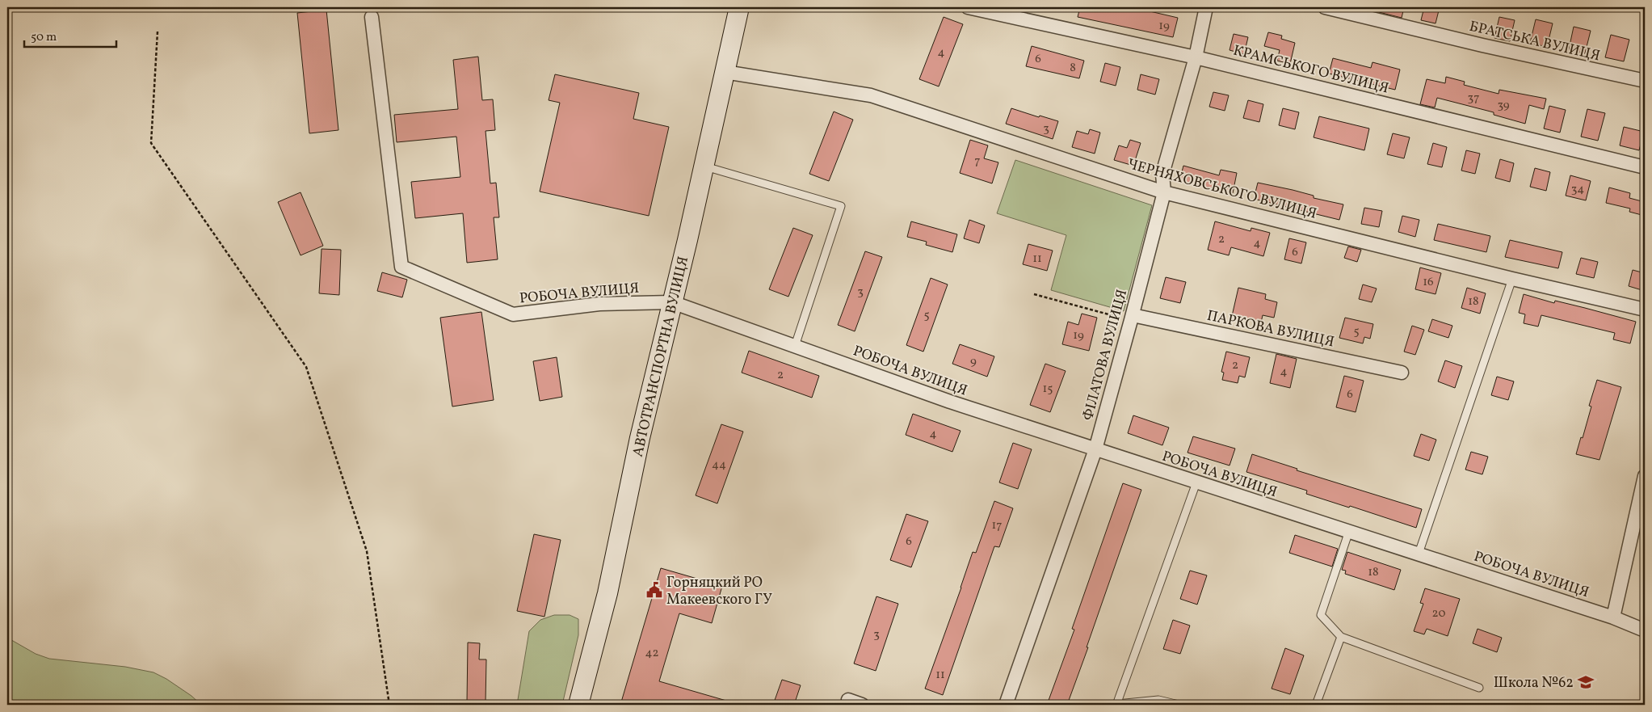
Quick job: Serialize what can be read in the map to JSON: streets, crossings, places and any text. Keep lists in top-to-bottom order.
{
  "streets": {
    "main road": ["АВТОТРАНСПОРТНА ВУЛИЦЯ"],
    "street": [
      "БРАТСЬКА ВУЛИЦЯ",
      "КРАМСЬКОГО ВУЛИЦЯ",
      "ЧЕРНЯХОВСЬКОГО ВУЛИЦЯ",
      "РОБОЧА ВУЛИЦЯ",
      "ПАРКОВА ВУЛИЦЯ",
      "ФІЛАТОВА ВУЛИЦЯ"
    ]
  },
  "crossings": [
    ["КРАМСЬКОГО ВУЛИЦЯ", "ФІЛАТОВА ВУЛИЦЯ"],
    ["ЧЕРНЯХОВСЬКОГО ВУЛИЦЯ", "ФІЛАТОВА ВУЛИЦЯ"],
    ["ЧЕРНЯХОВСЬКОГО ВУЛИЦЯ", "АВТОТРАНСПОРТНА ВУЛИЦЯ"],
    ["РОБОЧА ВУЛИЦЯ", "ФІЛАТОВА ВУЛИЦЯ"],
    ["РОБОЧА ВУЛИЦЯ", "АВТОТРАНСПОРТНА ВУЛИЦЯ"],
    ["ПАРКОВА ВУЛИЦЯ", "ФІЛАТОВА ВУЛИЦЯ"]
  ],
  "places": {
    "public building": ["Горняцкий РО Макеевского ГУ"],
    "school or university": ["Школа №62"]
  },
  "house_numbers": [
    "19",
    "4",
    "6",
    "8",
    "37",
    "39",
    "3",
    "7",
    "34",
    "2",
    "4",
    "6",
    "11",
    "16",
    "3",
    "18",
    "5",
    "5",
    "19",
    "9",
    "2",
    "4",
    "2",
    "15",
    "6",
    "4",
    "44",
    "17",
    "6",
    "18",
    "20",
    "3",
    "42",
    "11"
  ],
  "scale_bar": "50 m"
}
